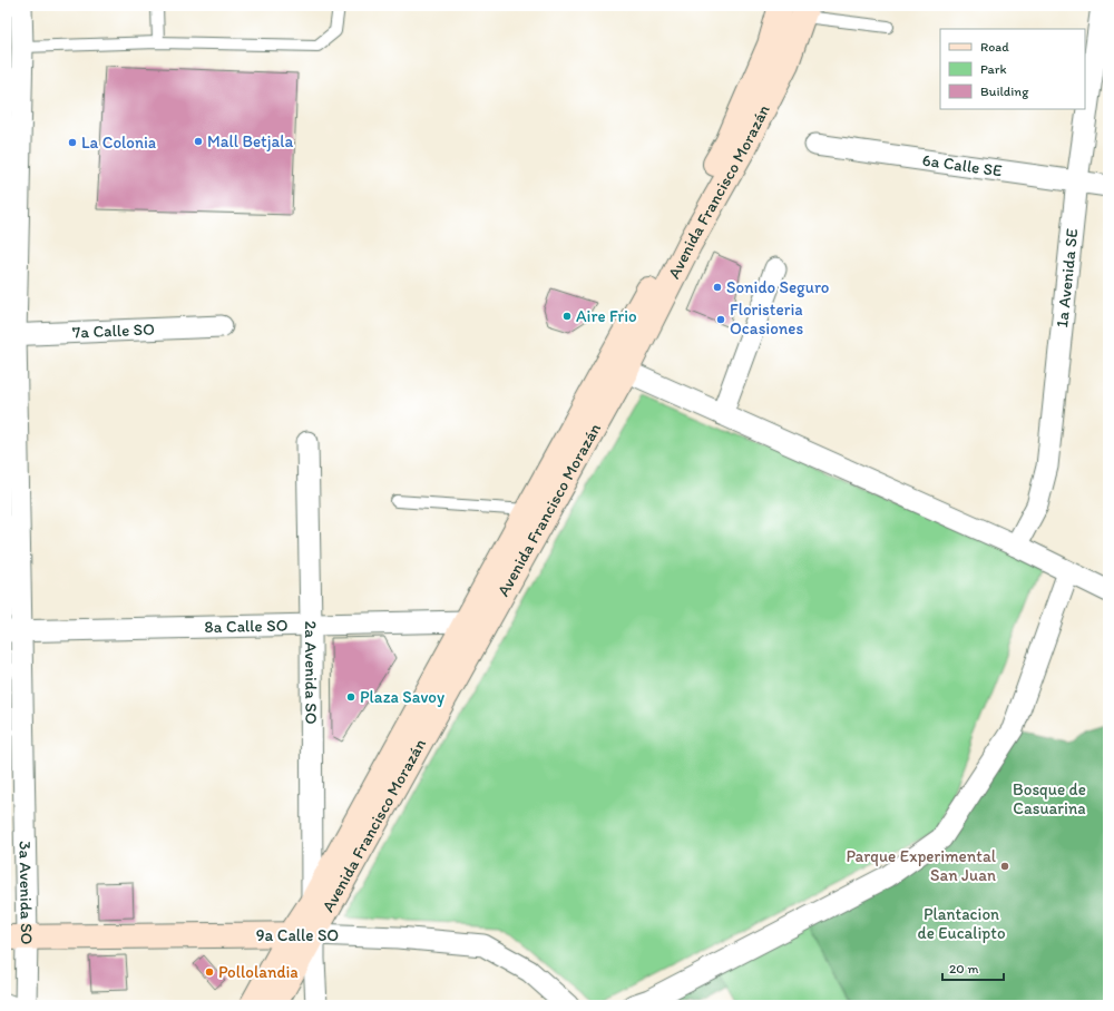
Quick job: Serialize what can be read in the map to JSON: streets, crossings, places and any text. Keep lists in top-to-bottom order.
{
  "streets": {
    "main road": ["Avenida Francisco Morazán", "9a Calle SO"],
    "street": [
      "6a Calle SE",
      "1a Avenida SE",
      "7a Calle SO",
      "8a Calle SO",
      "2a Avenida SO",
      "3a Avenida SO"
    ]
  },
  "crossings": [
    ["6a Calle SE", "1a Avenida SE"],
    ["Avenida Francisco Morazán", "8a Calle SO"],
    ["Avenida Francisco Morazán", "2a Avenida SO"],
    ["Avenida Francisco Morazán", "9a Calle SO"],
    ["7a Calle SO", "3a Avenida SO"],
    ["8a Calle SO", "2a Avenida SO"],
    ["8a Calle SO", "3a Avenida SO"],
    ["3a Avenida SO", "9a Calle SO"]
  ],
  "parks": ["Bosque de Casuarina", "Plantacion de Eucalipto"],
  "places": [
    "Mall Betjala",
    "La Colonia",
    "Sonido Seguro",
    "Aire Frio",
    "Floristeria Ocasiones",
    "Plaza Savoy",
    "Parque Experimental San Juan",
    "Pollolandia"
  ],
  "legend": ["Road", "Park", "Building"],
  "scale_bar": "20 m"
}
